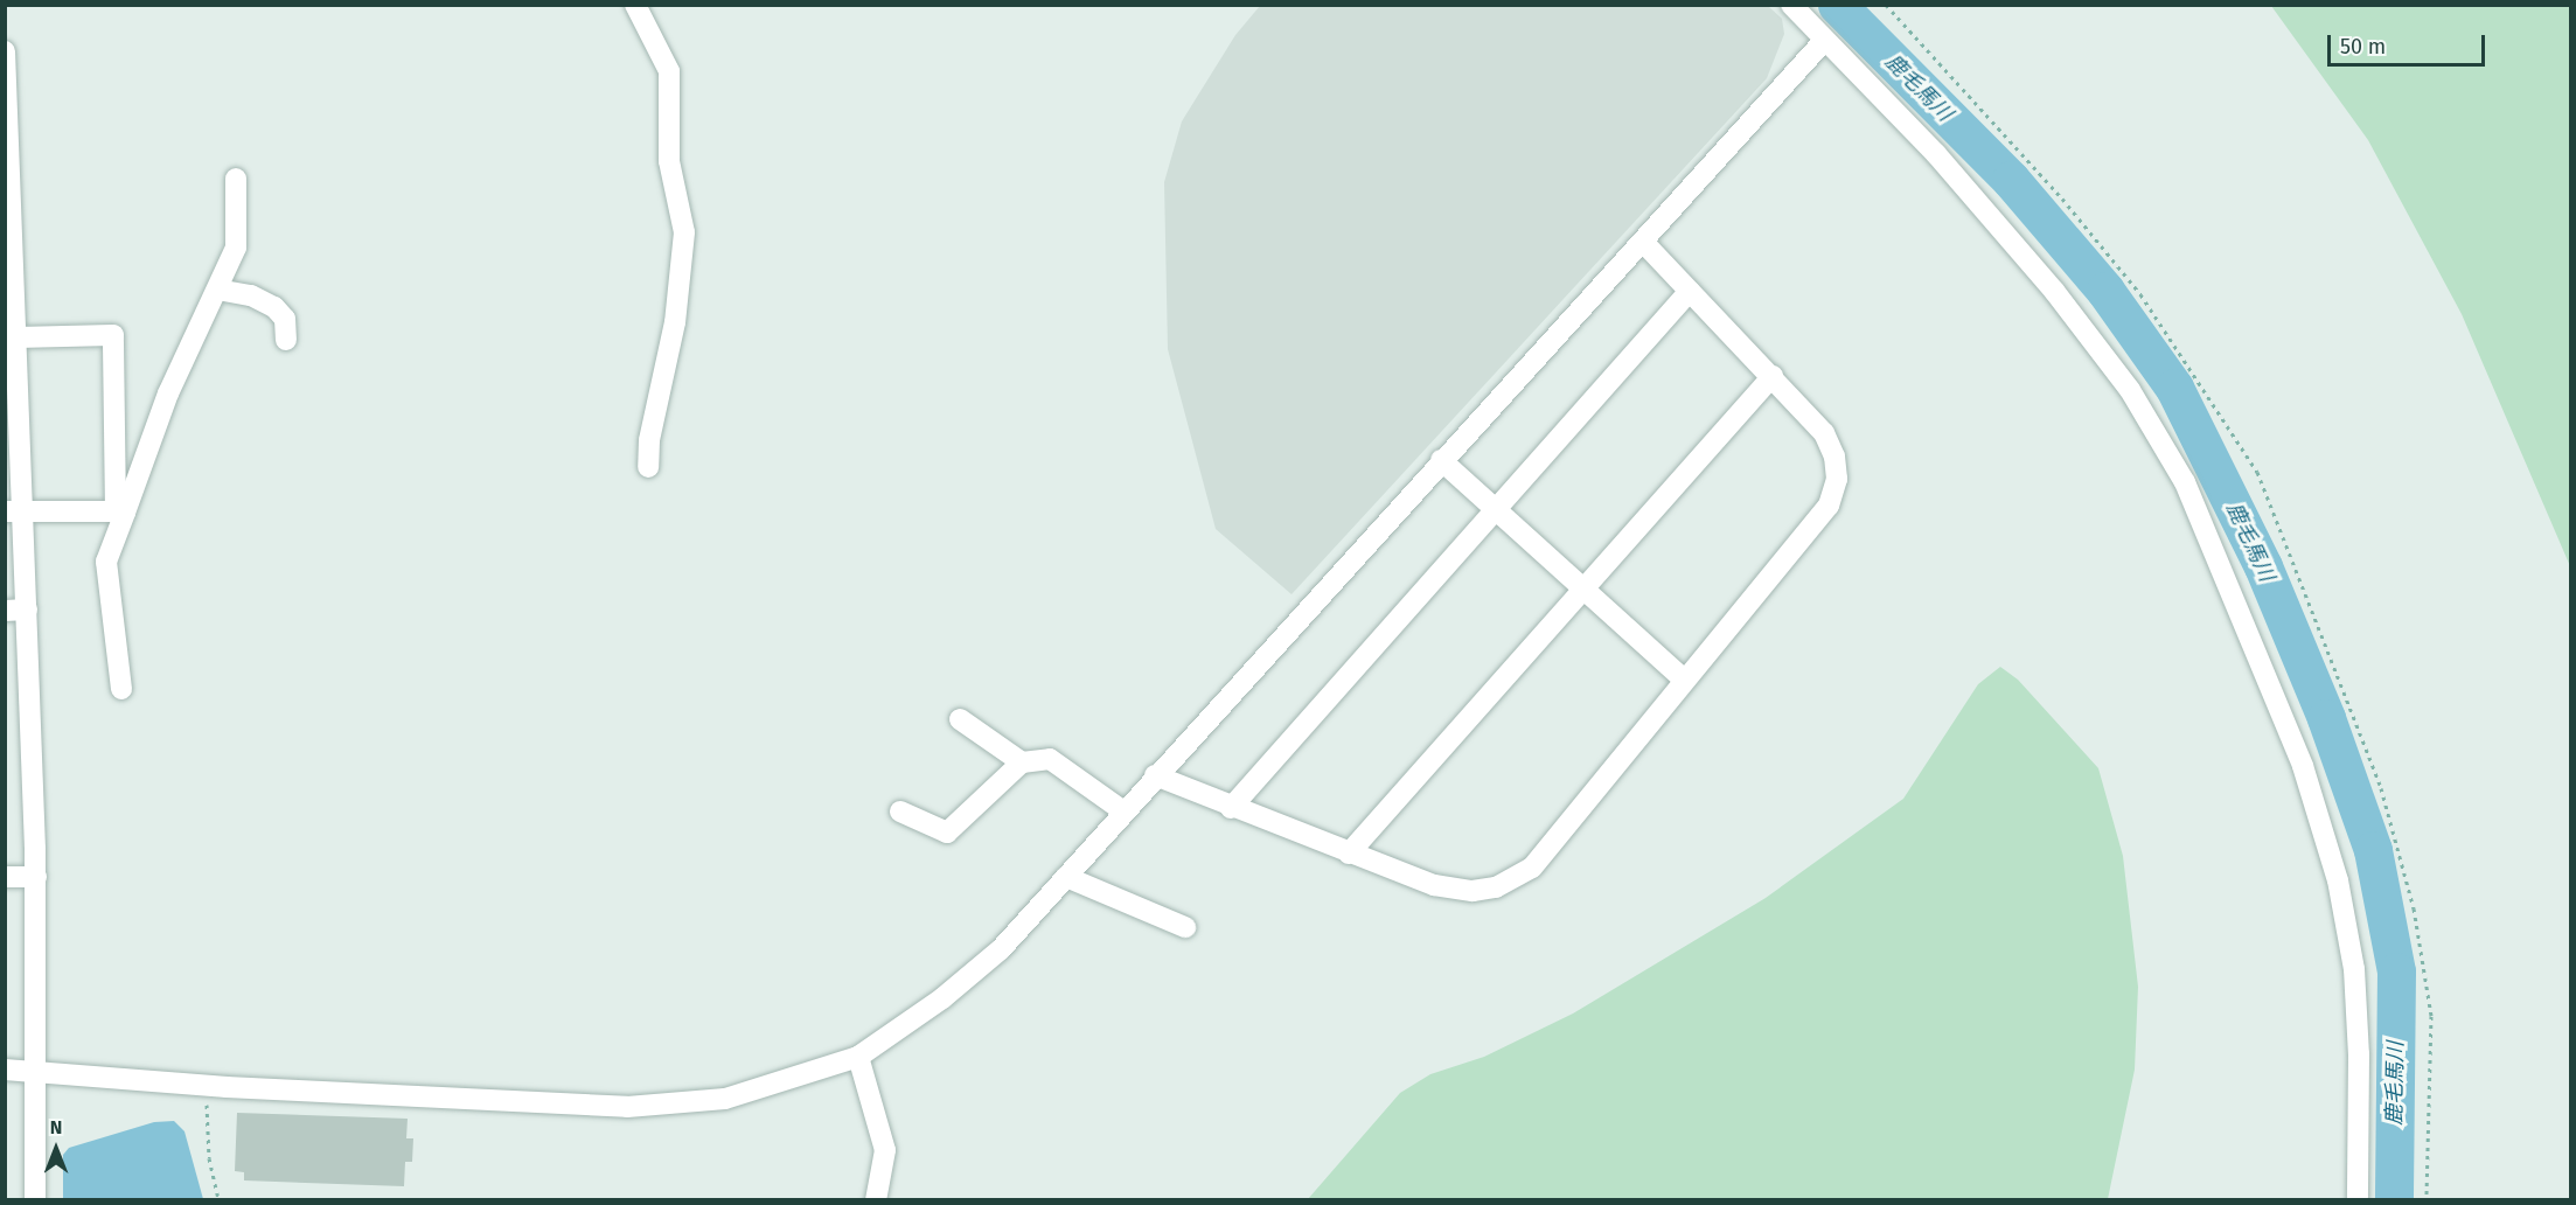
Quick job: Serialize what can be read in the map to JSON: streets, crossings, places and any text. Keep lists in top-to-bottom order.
{
  "water": ["鹿毛馬川"],
  "scale_bar": "50 m",
  "north": "top"
}
